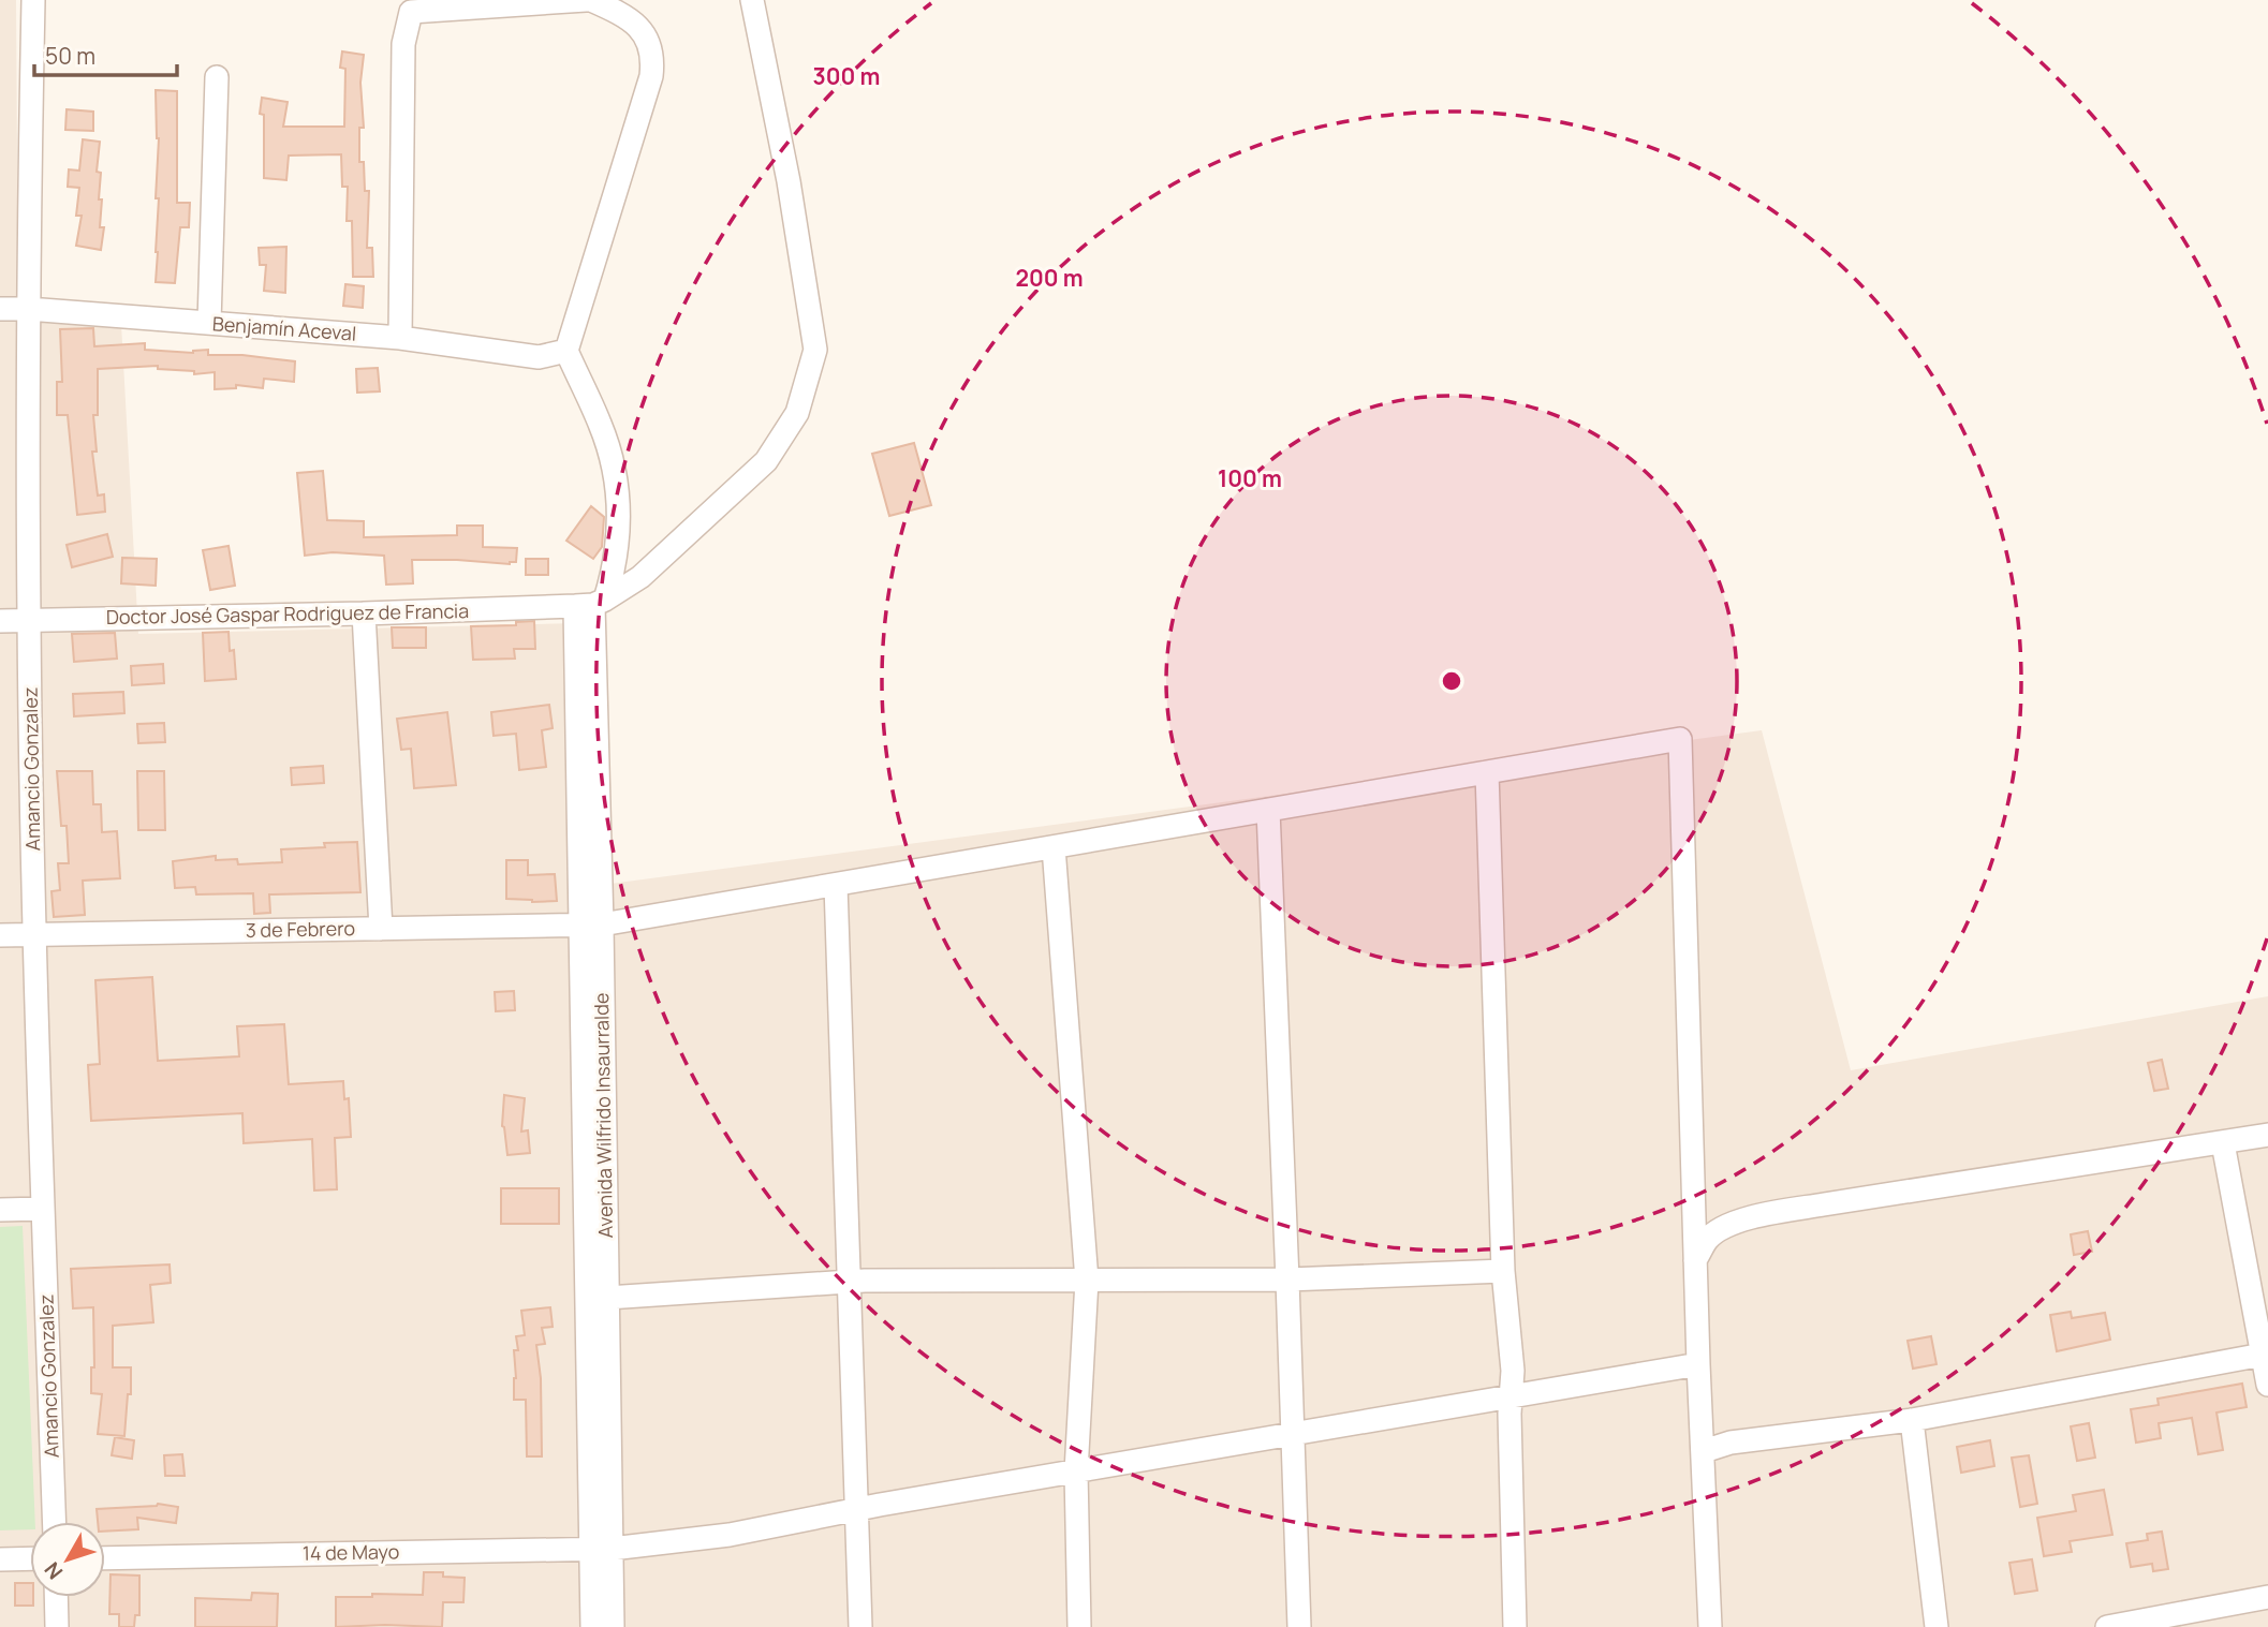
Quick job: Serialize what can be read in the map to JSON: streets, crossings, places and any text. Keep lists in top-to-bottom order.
{
  "streets": {
    "street": [
      "Benjamín Aceval",
      "Doctor José Gaspar Rodriguez de Francia",
      "Amancio Gonzalez",
      "3 de Febrero",
      "Avenida Wilfrido Insaurralde",
      "14 de Mayo"
    ]
  },
  "crossings": [
    ["Benjamín Aceval", "Amancio Gonzalez"],
    ["Doctor José Gaspar Rodriguez de Francia", "Amancio Gonzalez"],
    ["Doctor José Gaspar Rodriguez de Francia", "Avenida Wilfrido Insaurralde"],
    ["Amancio Gonzalez", "3 de Febrero"],
    ["3 de Febrero", "Avenida Wilfrido Insaurralde"],
    ["Avenida Wilfrido Insaurralde", "14 de Mayo"]
  ],
  "scale_bar": "50 m",
  "north": "bottom left",
  "rings": ["300 m", "200 m", "100 m"]
}
